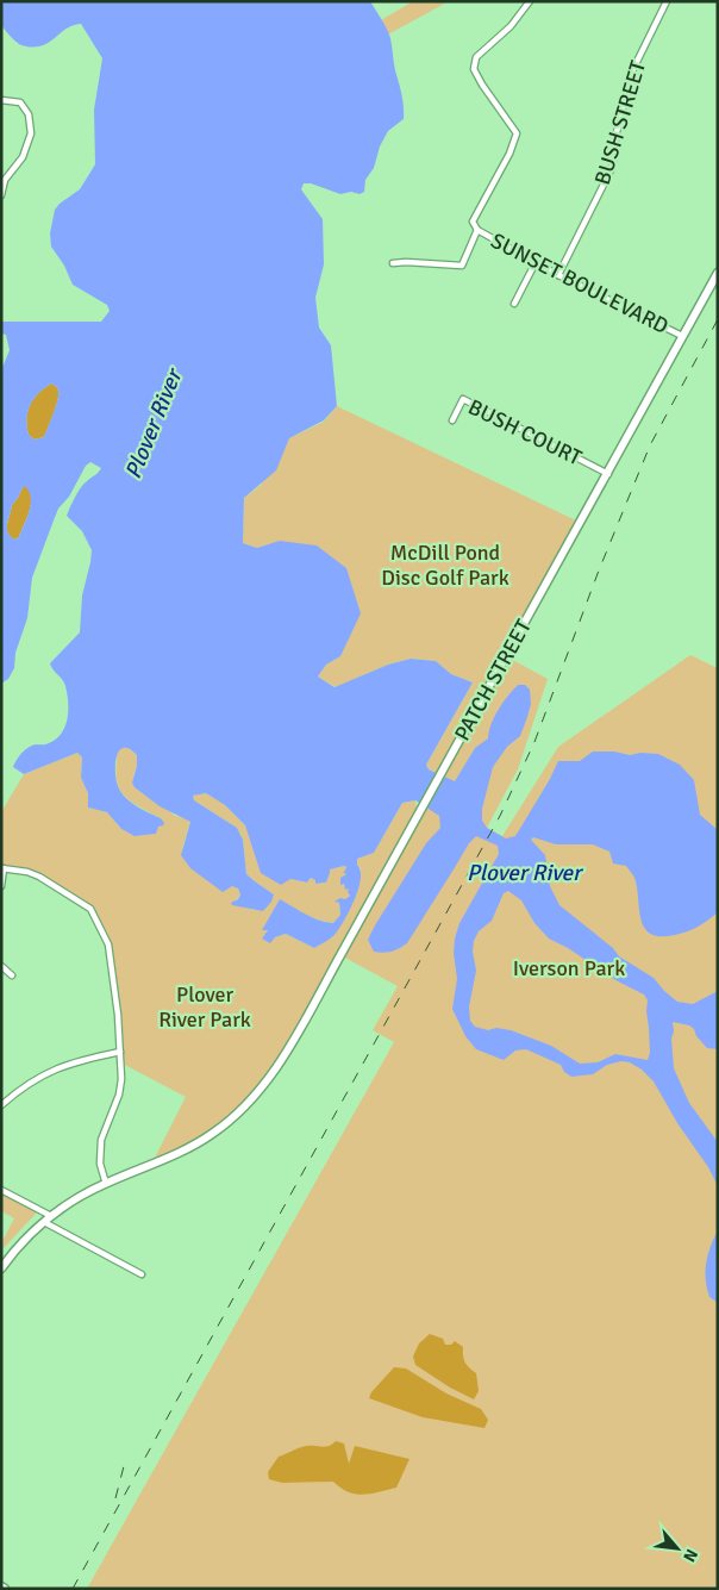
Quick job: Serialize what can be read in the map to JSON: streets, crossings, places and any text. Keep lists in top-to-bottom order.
{
  "streets": {
    "street": [
      "BUSH STREET",
      "SUNSET BOULEVARD",
      "BUSH COURT",
      "PATCH STREET"
    ]
  },
  "crossings": [
    ["BUSH STREET", "SUNSET BOULEVARD"],
    ["SUNSET BOULEVARD", "PATCH STREET"],
    ["BUSH COURT", "PATCH STREET"]
  ],
  "water": ["Plover River"],
  "parks": ["McDill Pond Disc Golf Park", "Iverson Park", "Plover River Park"],
  "north": "bottom right"
}
